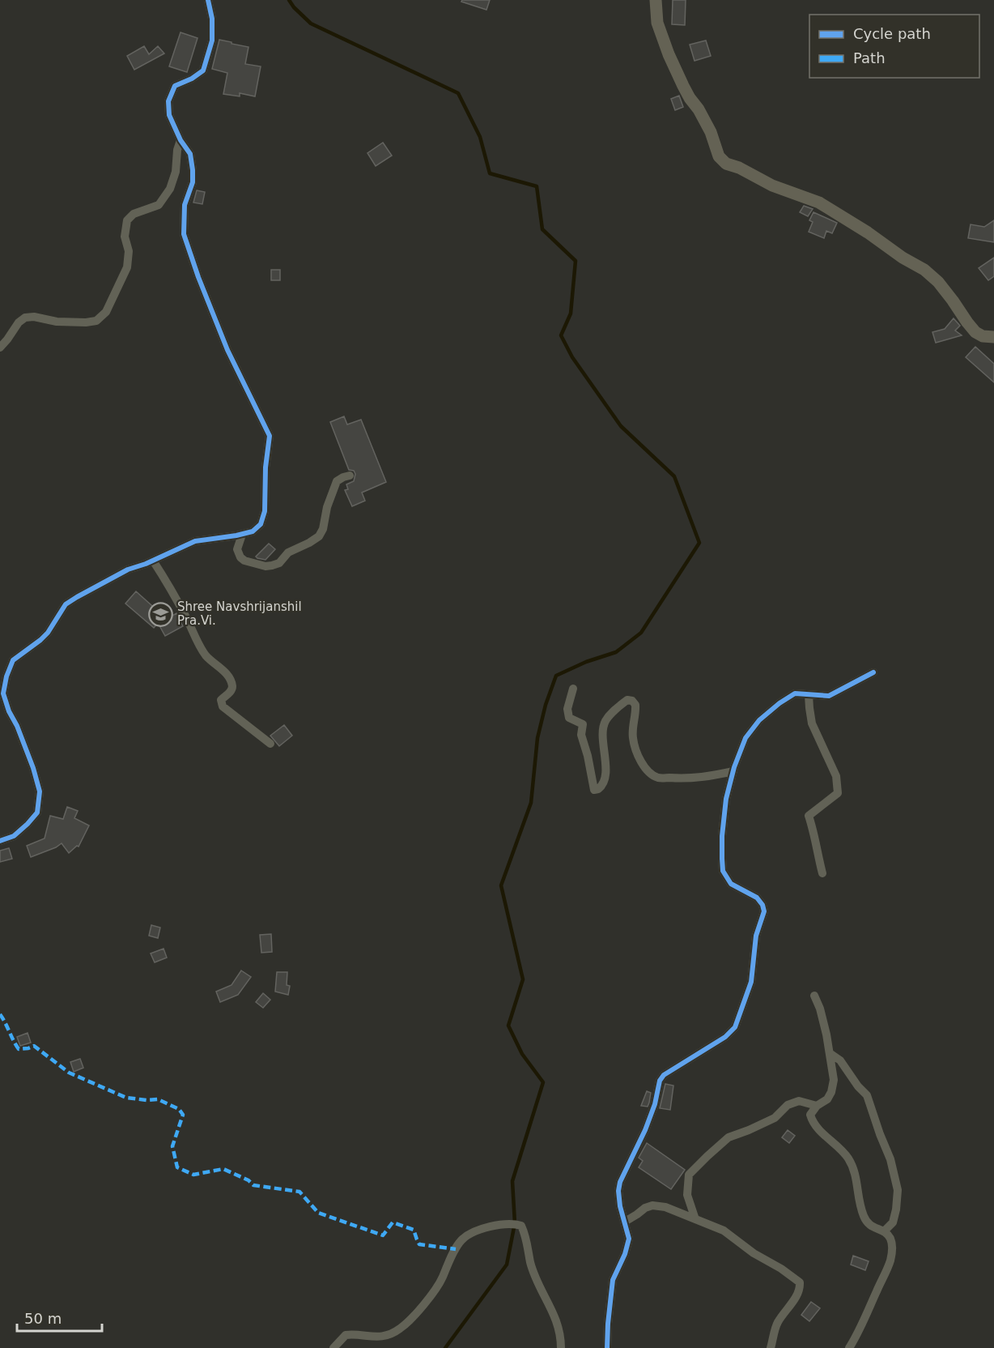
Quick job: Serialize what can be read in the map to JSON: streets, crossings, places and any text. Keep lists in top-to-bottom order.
{
  "places": {
    "school or university": ["Shree Navshrijanshil Pra.Vi."]
  },
  "legend": ["Cycle path", "Path"],
  "scale_bar": "50 m"
}
